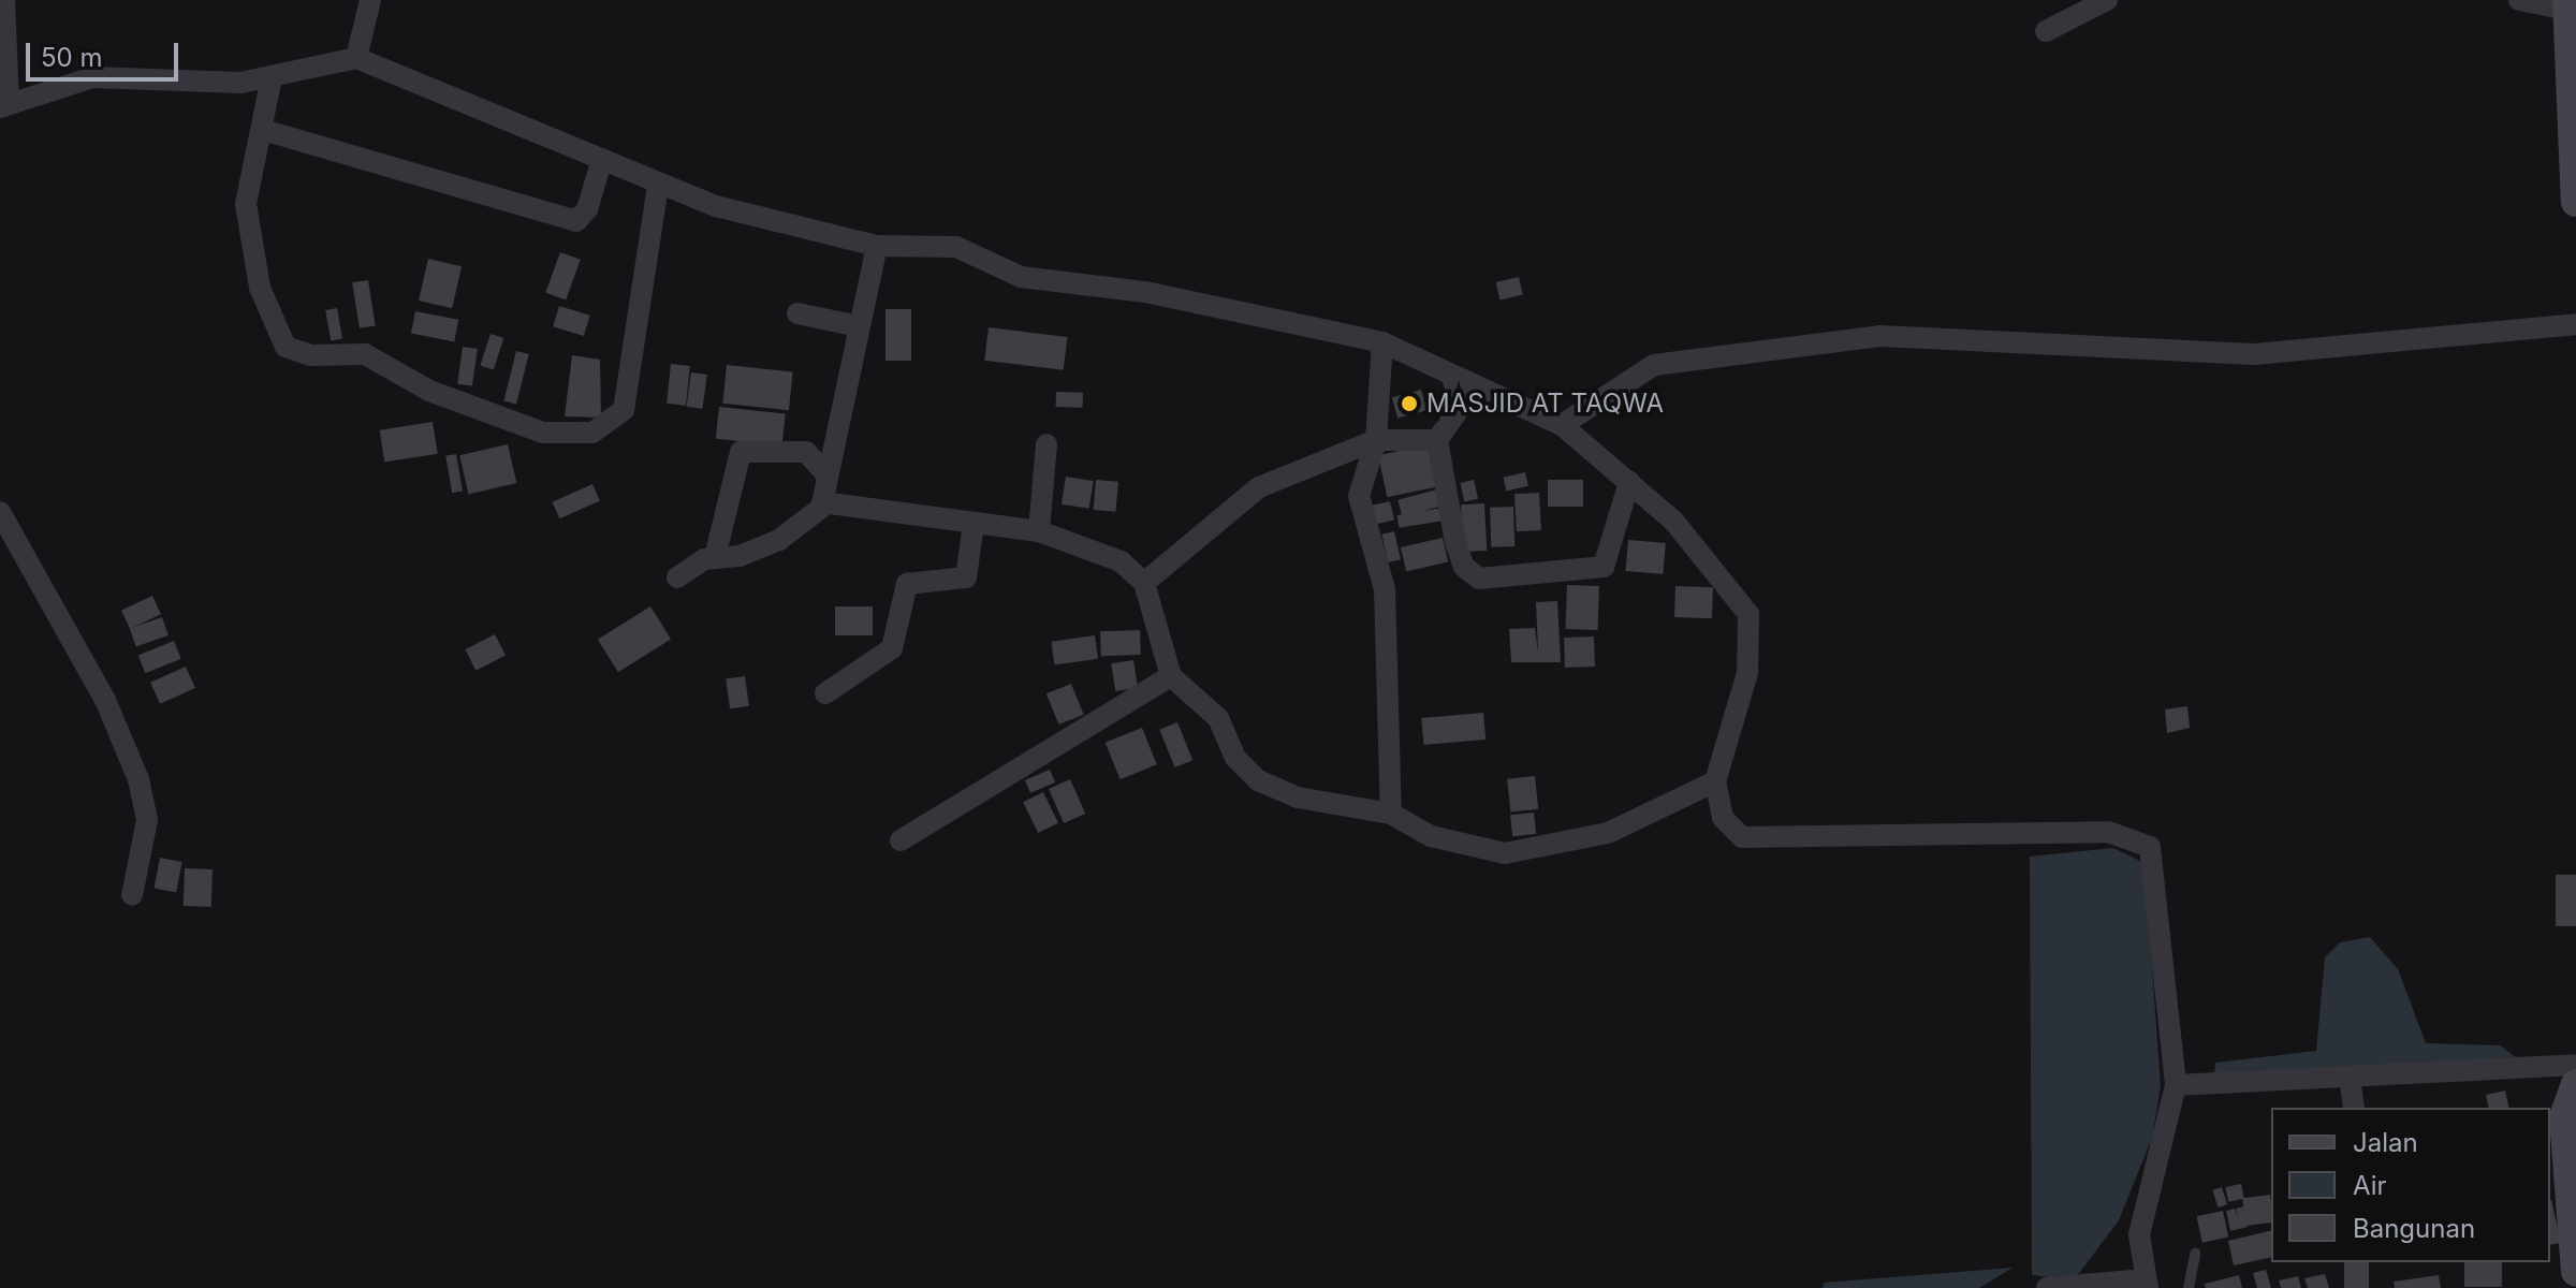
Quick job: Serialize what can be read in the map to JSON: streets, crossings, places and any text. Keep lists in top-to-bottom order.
{
  "places": ["MASJID AT TAQWA"],
  "legend": ["Jalan", "Air", "Bangunan"],
  "scale_bar": "50 m"
}
